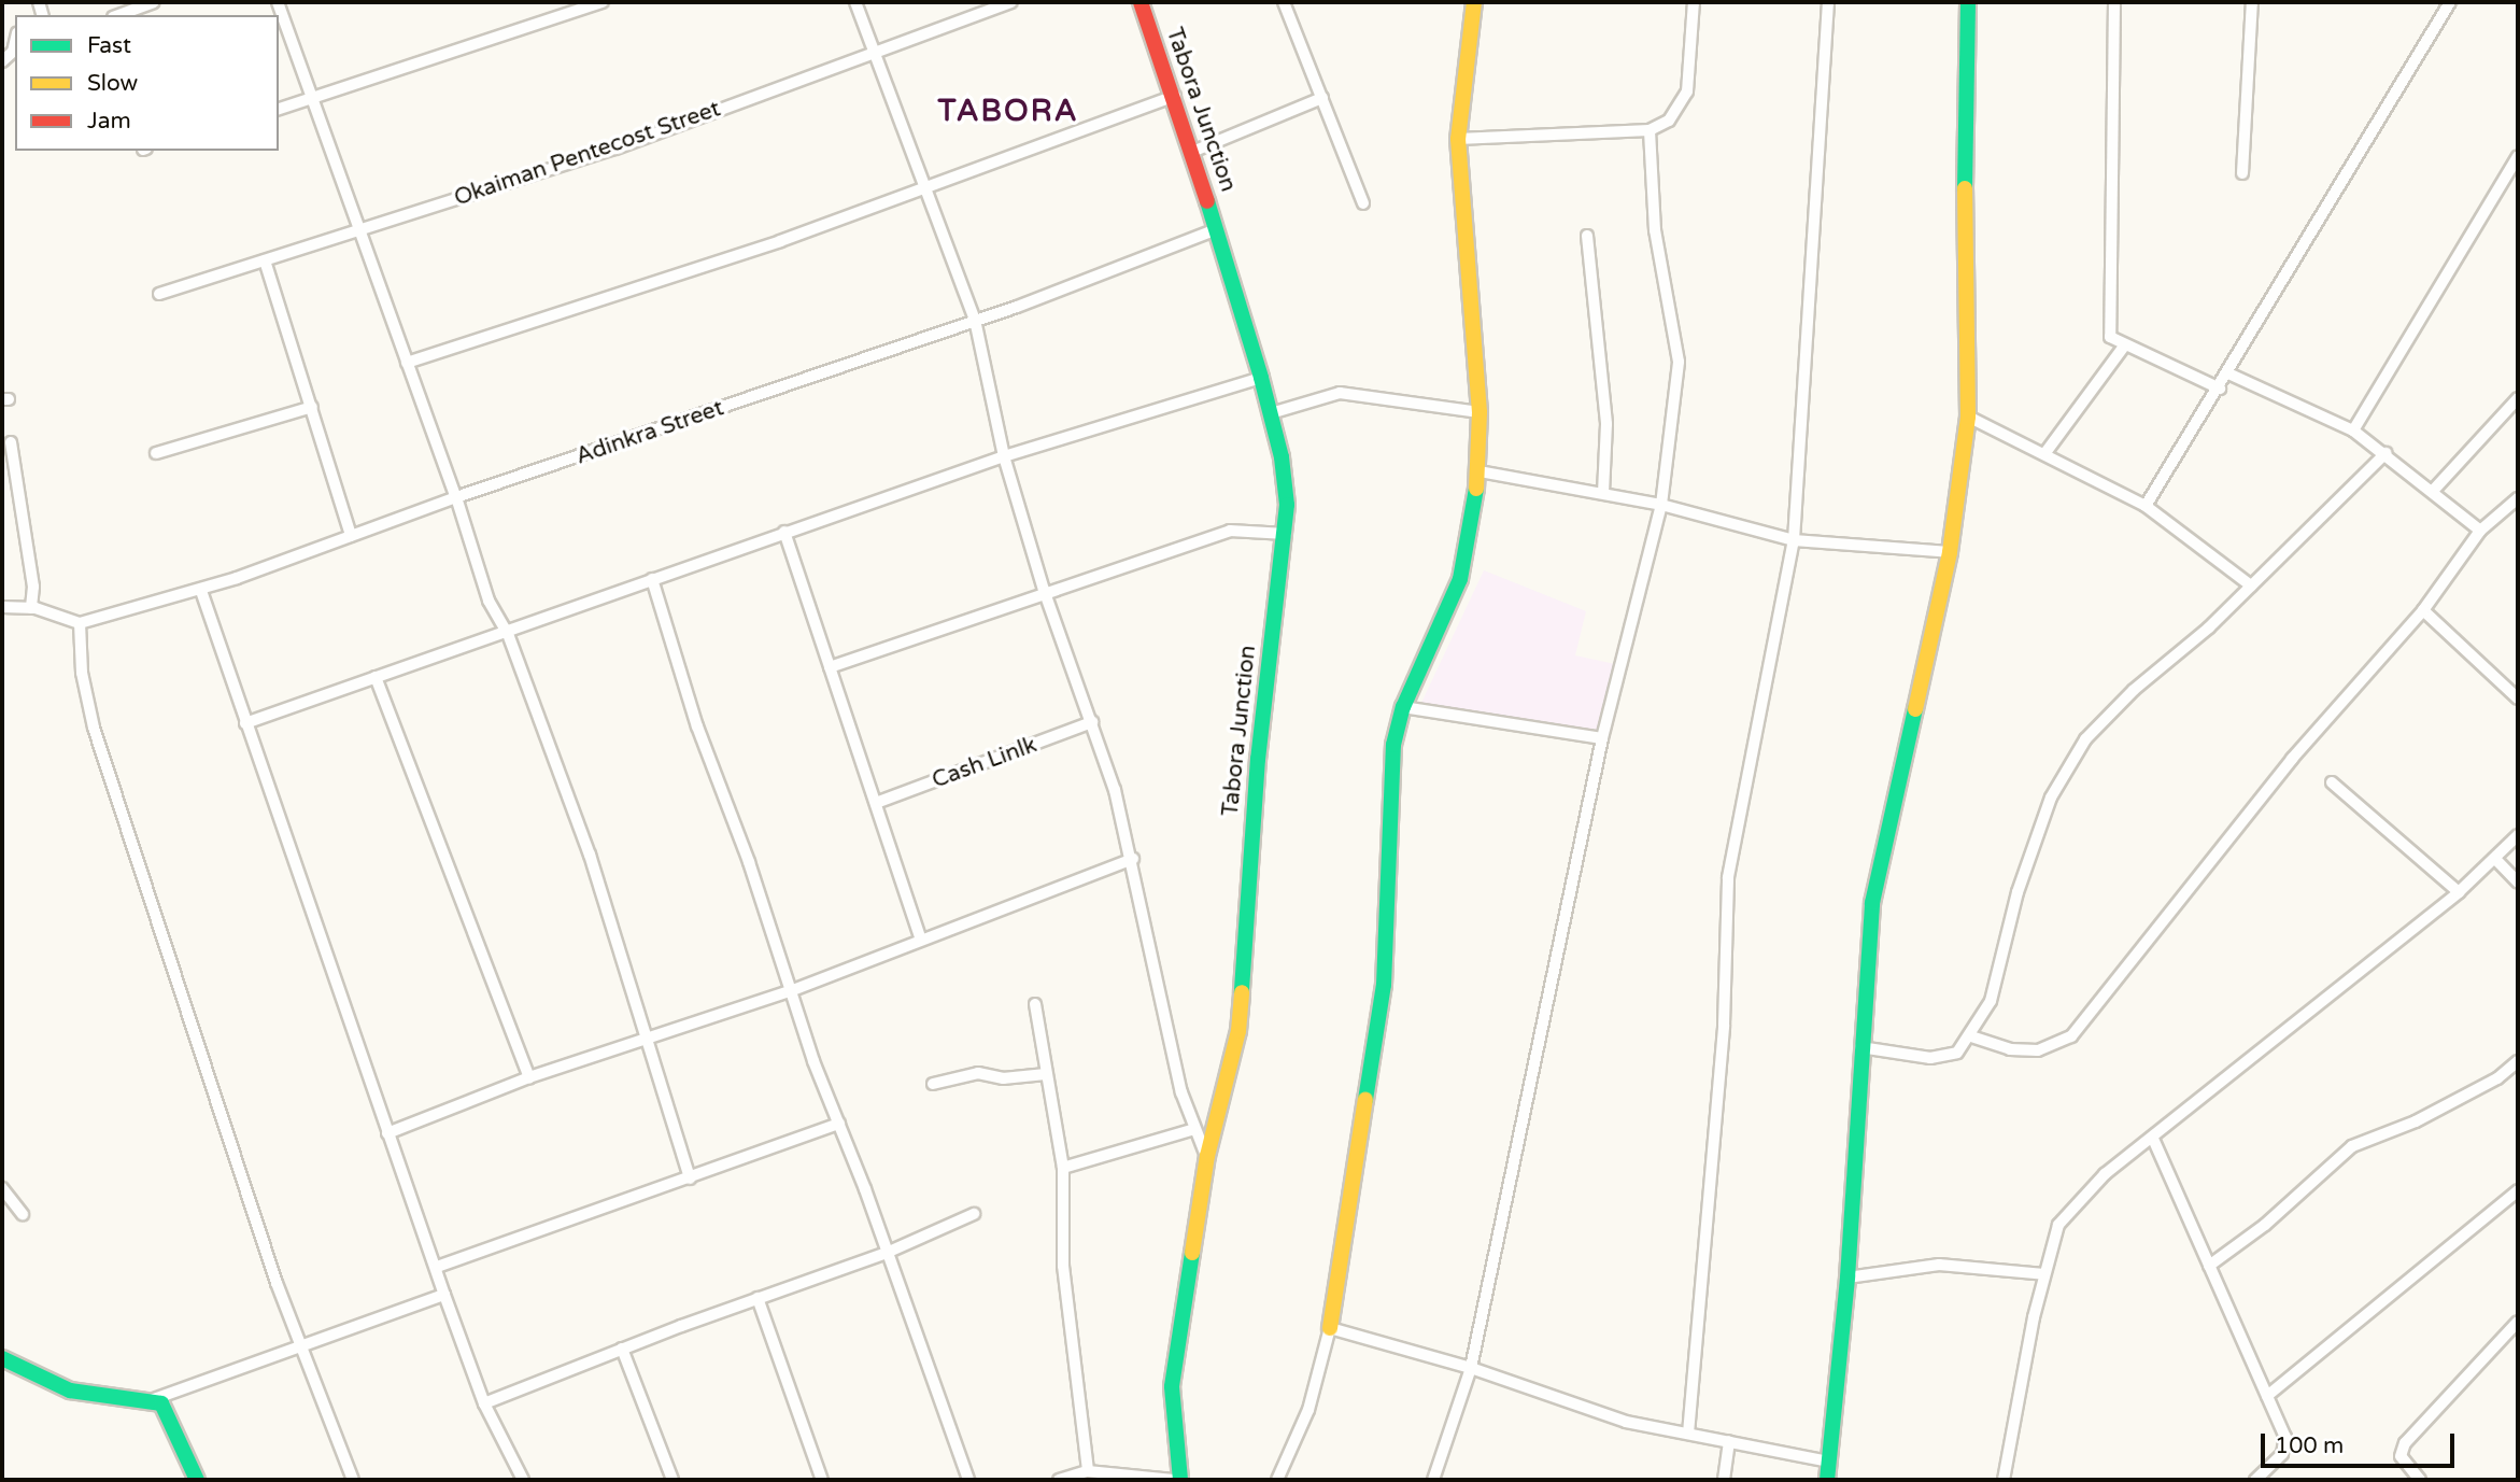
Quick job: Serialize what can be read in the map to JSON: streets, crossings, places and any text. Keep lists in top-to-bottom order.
{
  "streets": {
    "street": [
      "Tabora Junction",
      "Okaiman Pentecost Street",
      "Adinkra Street",
      "Cash Linlk"
    ]
  },
  "crossings": [
    ["Tabora Junction", "Adinkra Street"]
  ],
  "districts": ["TABORA"],
  "legend": ["Fast", "Slow", "Jam"],
  "scale_bar": "100 m"
}
